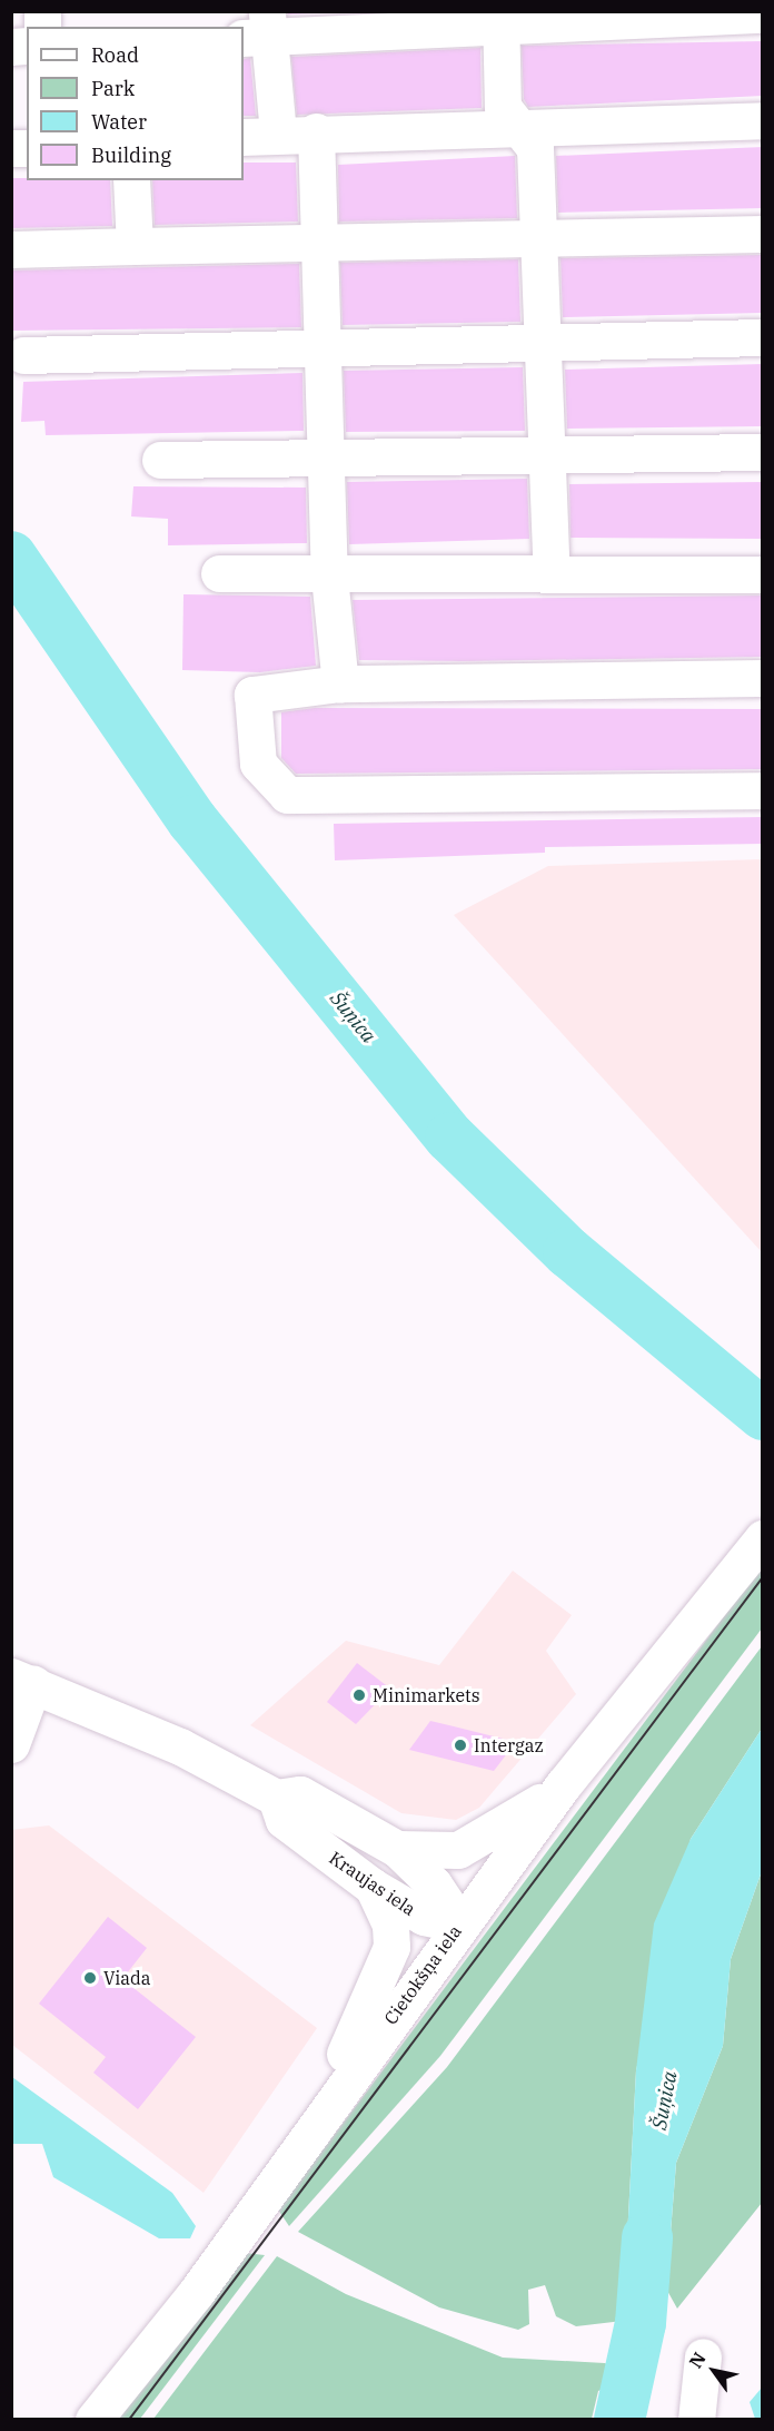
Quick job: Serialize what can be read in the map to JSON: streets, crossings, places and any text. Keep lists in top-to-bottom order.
{
  "streets": {
    "street": ["Kraujas iela", "Cietokšņa iela"]
  },
  "crossings": [
    ["Kraujas iela", "Cietokšņa iela"]
  ],
  "water": ["Šuņica"],
  "places": ["Minimarkets", "Intergaz", "Viada"],
  "legend": [
    "Road",
    "Park",
    "Water",
    "Building"
  ],
  "north": "top left"
}
